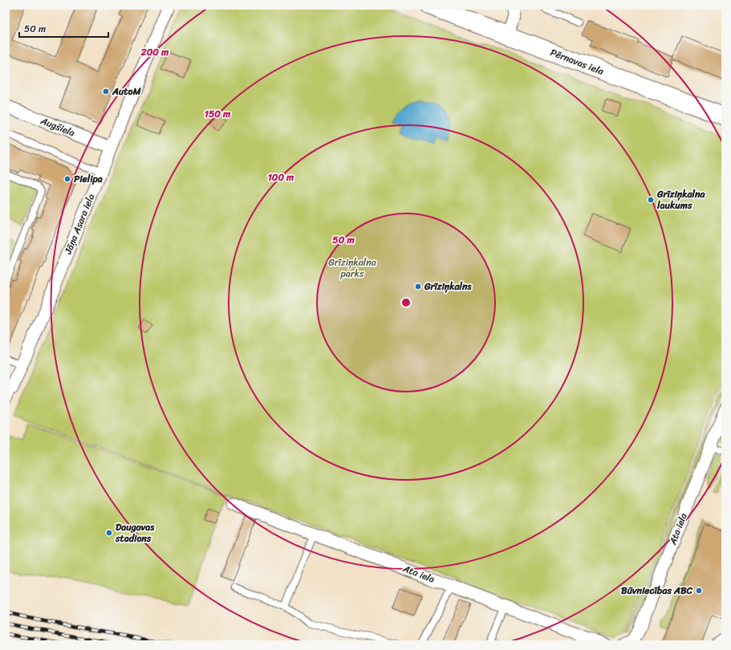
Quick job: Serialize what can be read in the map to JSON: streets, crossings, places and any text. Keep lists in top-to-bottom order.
{
  "streets": {
    "main road": ["Pērnavas iela"],
    "street": ["Augšiela", "Jāņa Asara iela", "Ata iela"]
  },
  "crossings": [
    ["Augšiela", "Jāņa Asara iela"]
  ],
  "parks": ["Grīziņkalna parks"],
  "places": [
    "AutoM",
    "Pielipa",
    "Grīziņkalna laukums",
    "Grīziņkalns",
    "Daugavas stadions",
    "Būvniecības ABC"
  ],
  "scale_bar": "50 m",
  "rings": [
    "200 m",
    "150 m",
    "100 m",
    "50 m"
  ]
}
